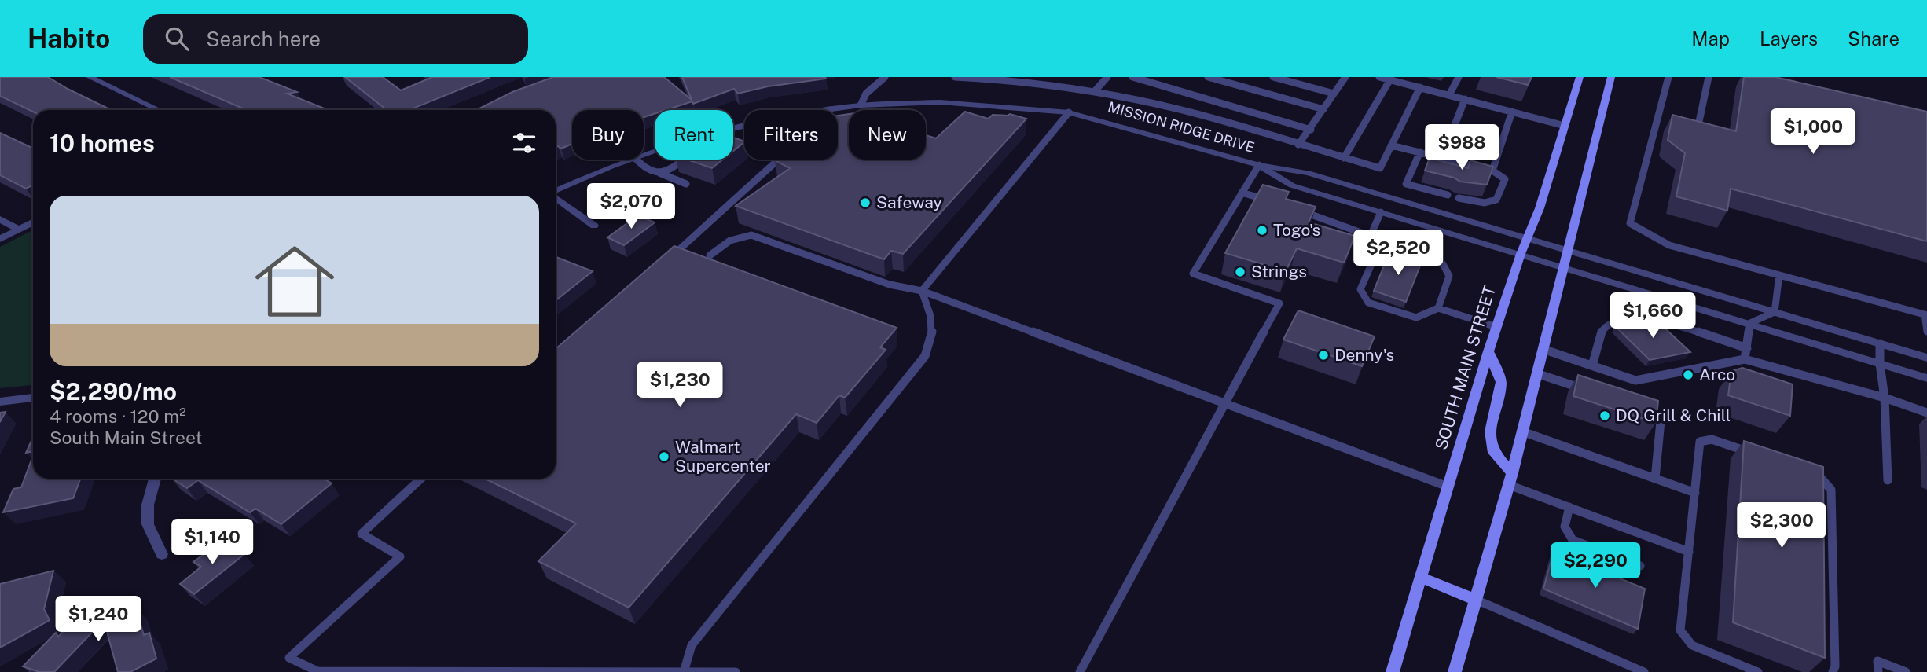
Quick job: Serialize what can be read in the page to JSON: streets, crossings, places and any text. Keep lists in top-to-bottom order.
{
  "streets": {
    "main road": ["SOUTH MAIN STREET"],
    "street": ["MISSION RIDGE DRIVE"]
  },
  "crossings": [
    ["MISSION RIDGE DRIVE", "SOUTH MAIN STREET"]
  ],
  "places": [
    "Safeway",
    "Togo's",
    "Strings",
    "Denny's",
    "Arco",
    "DQ Grill & Chill",
    "Walmart Supercenter"
  ],
  "page": {
    "header": "Habito",
    "search": "Search here",
    "nav": ["Map", "Layers", "Share"],
    "price": [
      "$1,000",
      "$988",
      "$2,070",
      "$2,520",
      "$1,660",
      "$1,230",
      "$2,300",
      "$1,140",
      "$2,290",
      "$1,240"
    ],
    "chip": [
      "Buy",
      "Rent",
      "Filters",
      "New"
    ],
    "heading": "10 homes",
    "list": [
      {
        "name": "$2,290/mo",
        "note": "4 rooms · 120 m² · South Main Street"
      }
    ]
  }
}
